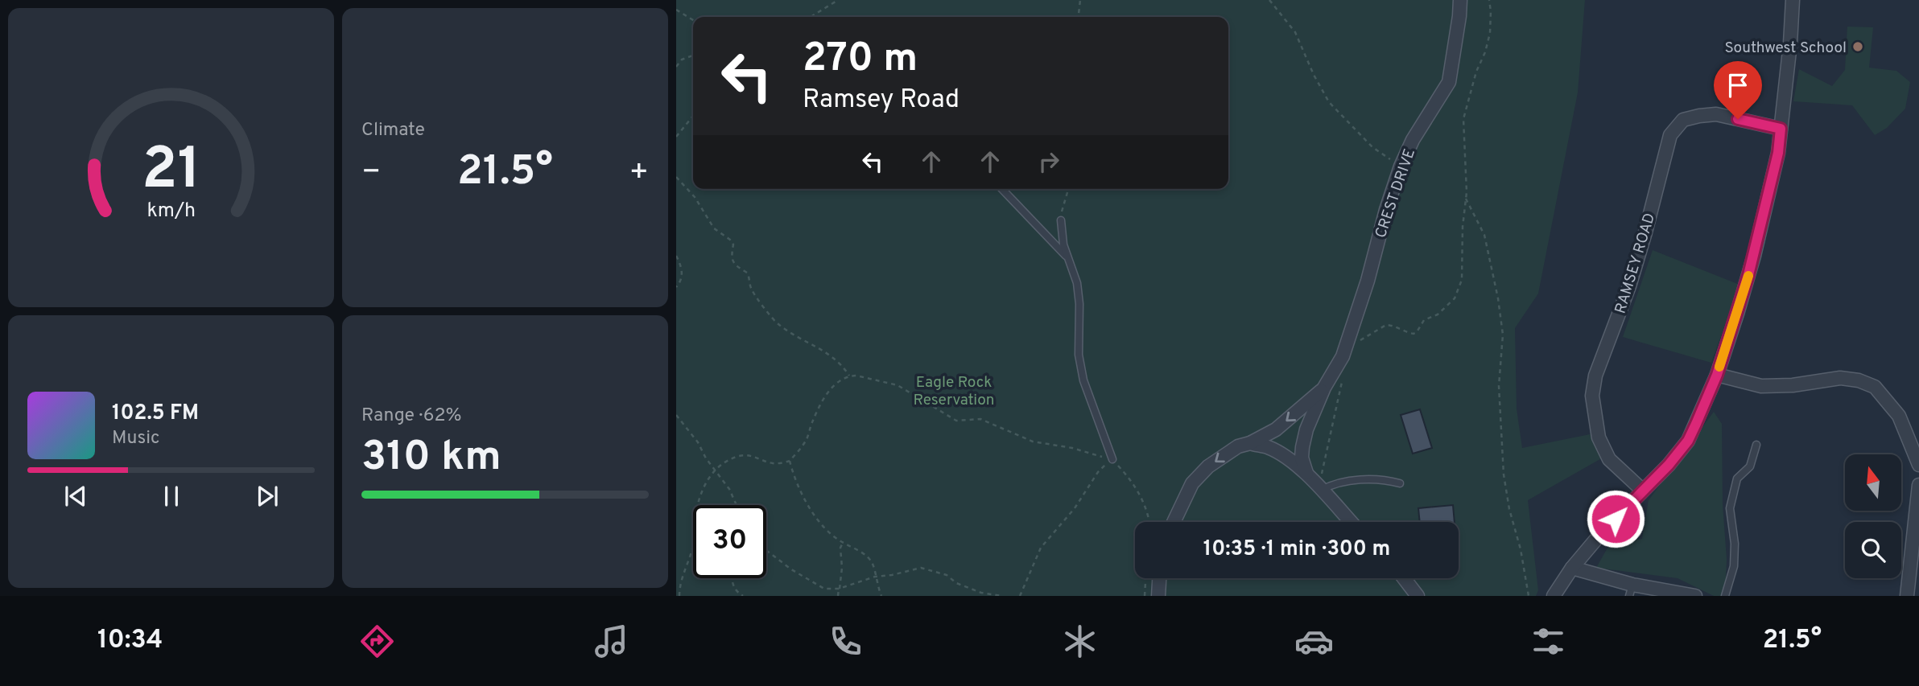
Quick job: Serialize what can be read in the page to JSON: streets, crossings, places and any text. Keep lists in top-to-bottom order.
{
  "streets": {
    "street": ["CREST DRIVE", "RAMSEY ROAD"]
  },
  "parks": ["Eagle Rock Reservation"],
  "places": ["Southwest School"],
  "north": "top",
  "page": {
    "tile": [
      "Climate",
      ["Range · 62%", "310 km"]
    ],
    "turn": ["270 m", "Ramsey Road"],
    "heat": ["−", "21.5°", "+"],
    "song": ["102.5 FM", "Music"],
    "limit": "30",
    "trip": "10:35 · 1 min · 300 m",
    "tabs": ["10:34", "21.5°"],
    "gauge": ["21", "km/h"]
  }
}
